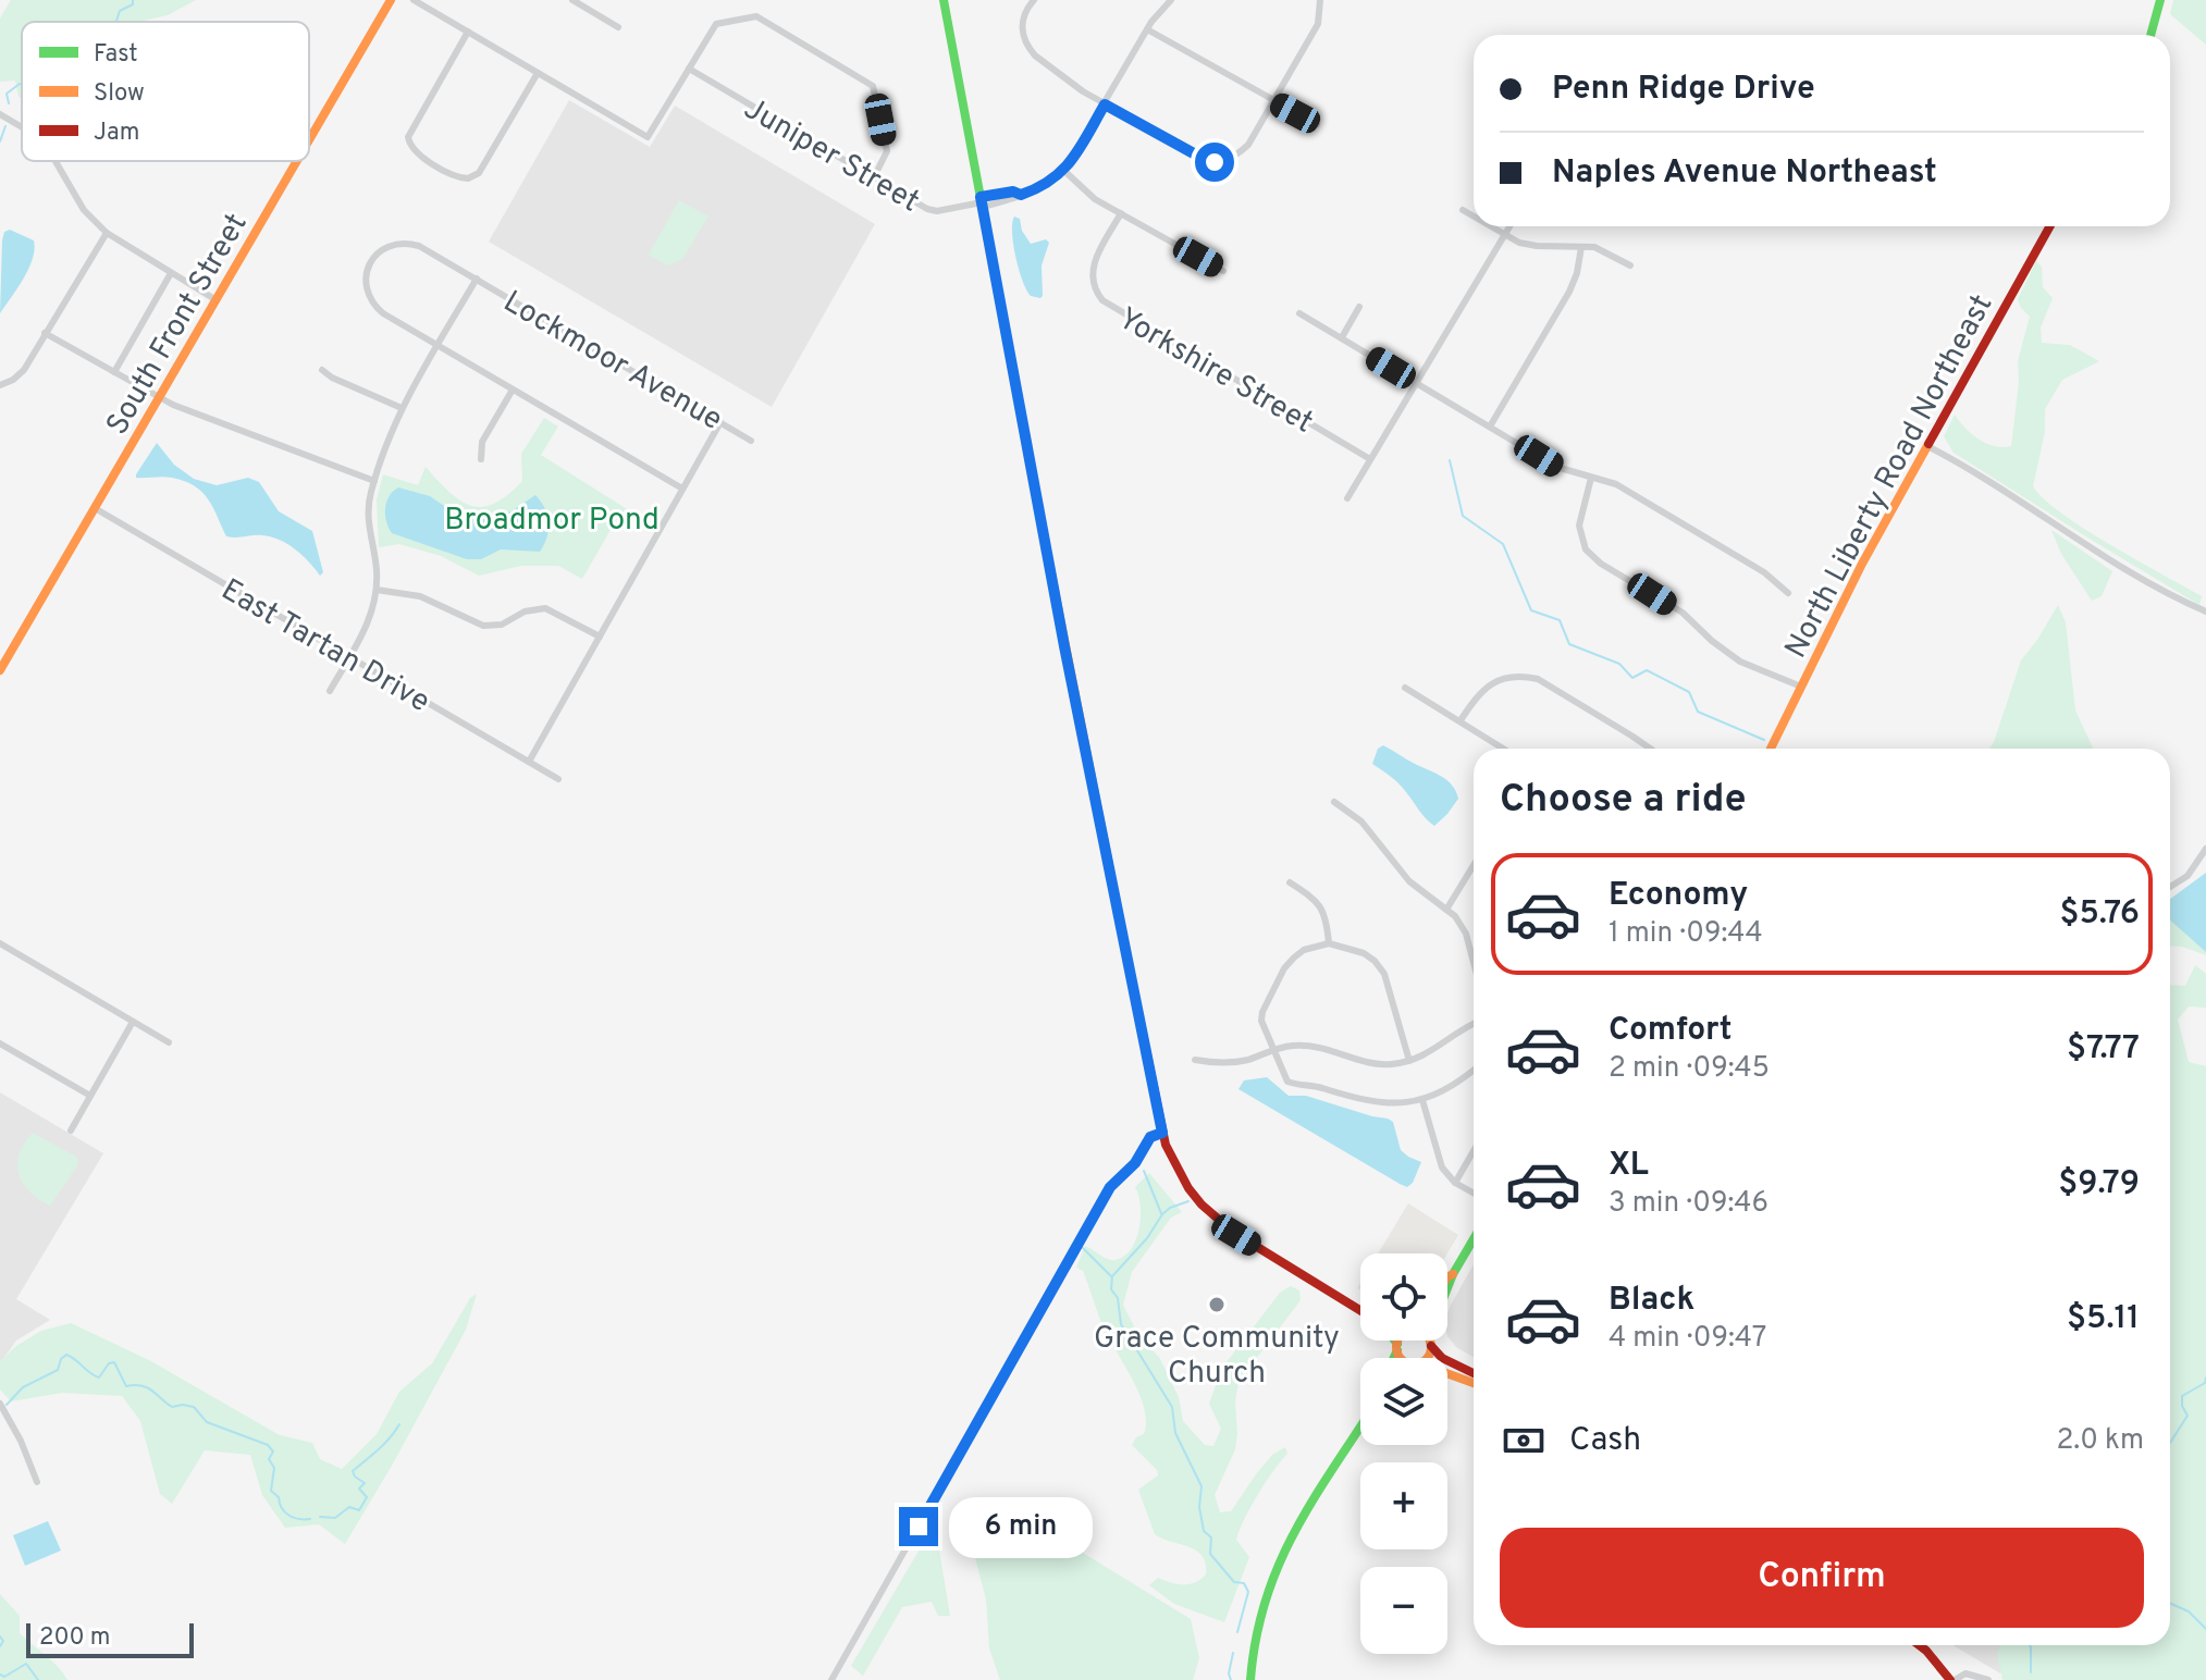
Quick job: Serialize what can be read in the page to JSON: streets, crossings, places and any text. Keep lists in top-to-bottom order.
{
  "streets": {
    "main road": ["South Front Street", "North Liberty Road Northeast"],
    "street": [
      "Juniper Street",
      "Lockmoor Avenue",
      "Yorkshire Street",
      "East Tartan Drive"
    ]
  },
  "crossings": [
    ["South Front Street", "East Tartan Drive"]
  ],
  "parks": ["Broadmor Pond"],
  "places": ["Grace Community Church"],
  "legend": ["Fast", "Slow", "Jam"],
  "scale_bar": "200 m",
  "page": {
    "banner": ["Penn Ridge Drive", "Naples Avenue Northeast"],
    "heading": "Choose a ride",
    "list": [
      {
        "name": "Economy",
        "note": "1 min · 09:44",
        "value": "$5.76"
      },
      {
        "name": "Comfort",
        "note": "2 min · 09:45",
        "value": "$7.77"
      },
      {
        "name": "XL",
        "note": "3 min · 09:46",
        "value": "$9.79"
      },
      {
        "name": "Black",
        "note": "4 min · 09:47",
        "value": "$5.11"
      }
    ],
    "map_buttons": ["+", "−"],
    "pay": ["Cash", "2.0 km"],
    "bubble": "6 min",
    "buttons": "Confirm",
    "scale": "200 m"
  }
}
